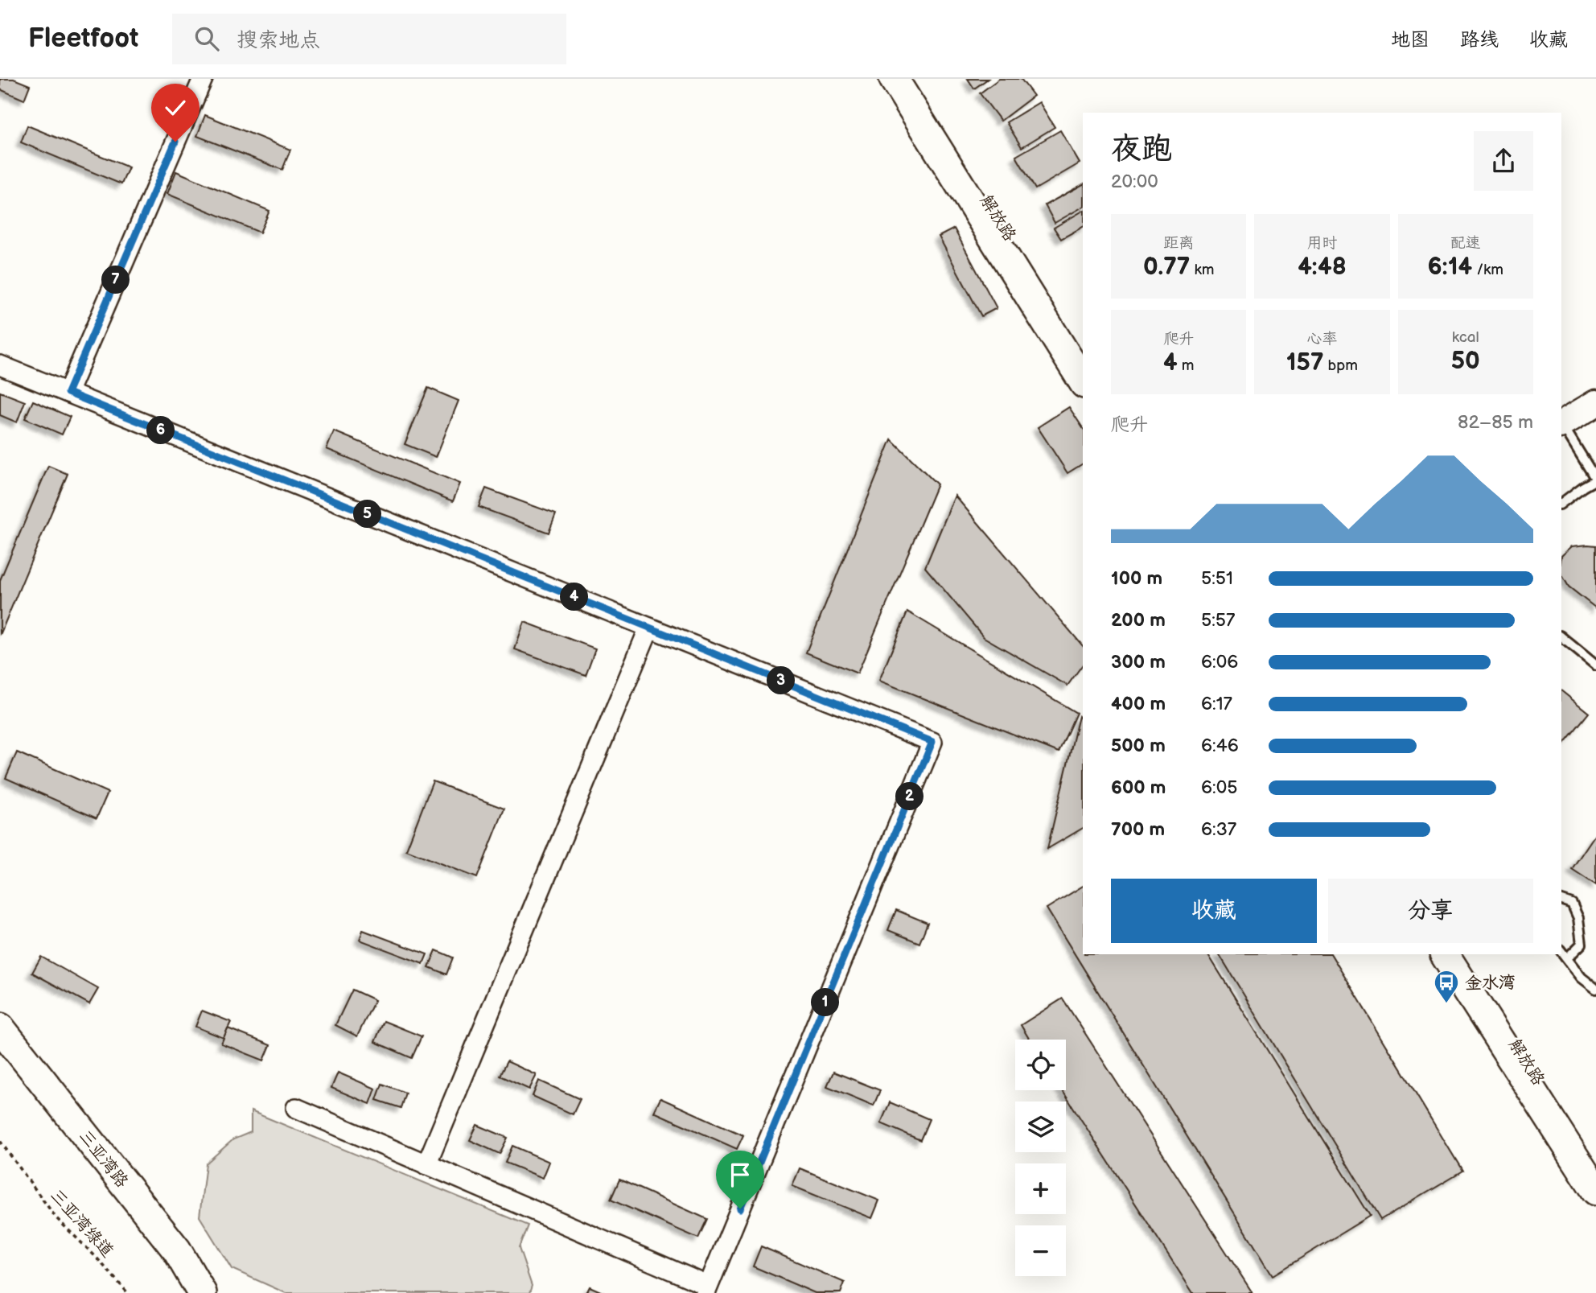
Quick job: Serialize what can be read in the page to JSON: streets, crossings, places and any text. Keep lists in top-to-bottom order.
{
  "streets": {
    "main road": ["解放路", "三亚湾路"],
    "path": ["三亚湾绿道"]
  },
  "places": {
    "bus stop": ["金水湾"]
  },
  "page": {
    "header": "Fleetfoot",
    "search": "搜索地点",
    "nav": ["地图", "路线", "收藏"],
    "heading": ["夜跑", "20:00"],
    "stats": [
      ["距离", "0.77 km"],
      ["用时", "4:48"],
      ["配速", "6:14 /km"],
      ["爬升", "4 m"],
      ["心率", "157 bpm"],
      ["kcal", "50"]
    ],
    "pins": [
      "7",
      "6",
      "5",
      "4",
      "3",
      "2",
      "1"
    ],
    "chart": ["爬升", "82–85 m"],
    "list": [
      {
        "name": "100 m",
        "note": "5:51"
      },
      {
        "name": "200 m",
        "note": "5:57"
      },
      {
        "name": "300 m",
        "note": "6:06"
      },
      {
        "name": "400 m",
        "note": "6:17"
      },
      {
        "name": "500 m",
        "note": "6:46"
      },
      {
        "name": "600 m",
        "note": "6:05"
      },
      {
        "name": "700 m",
        "note": "6:37"
      }
    ],
    "buttons": ["收藏", "分享"],
    "map_buttons": ["+", "−"]
  }
}
